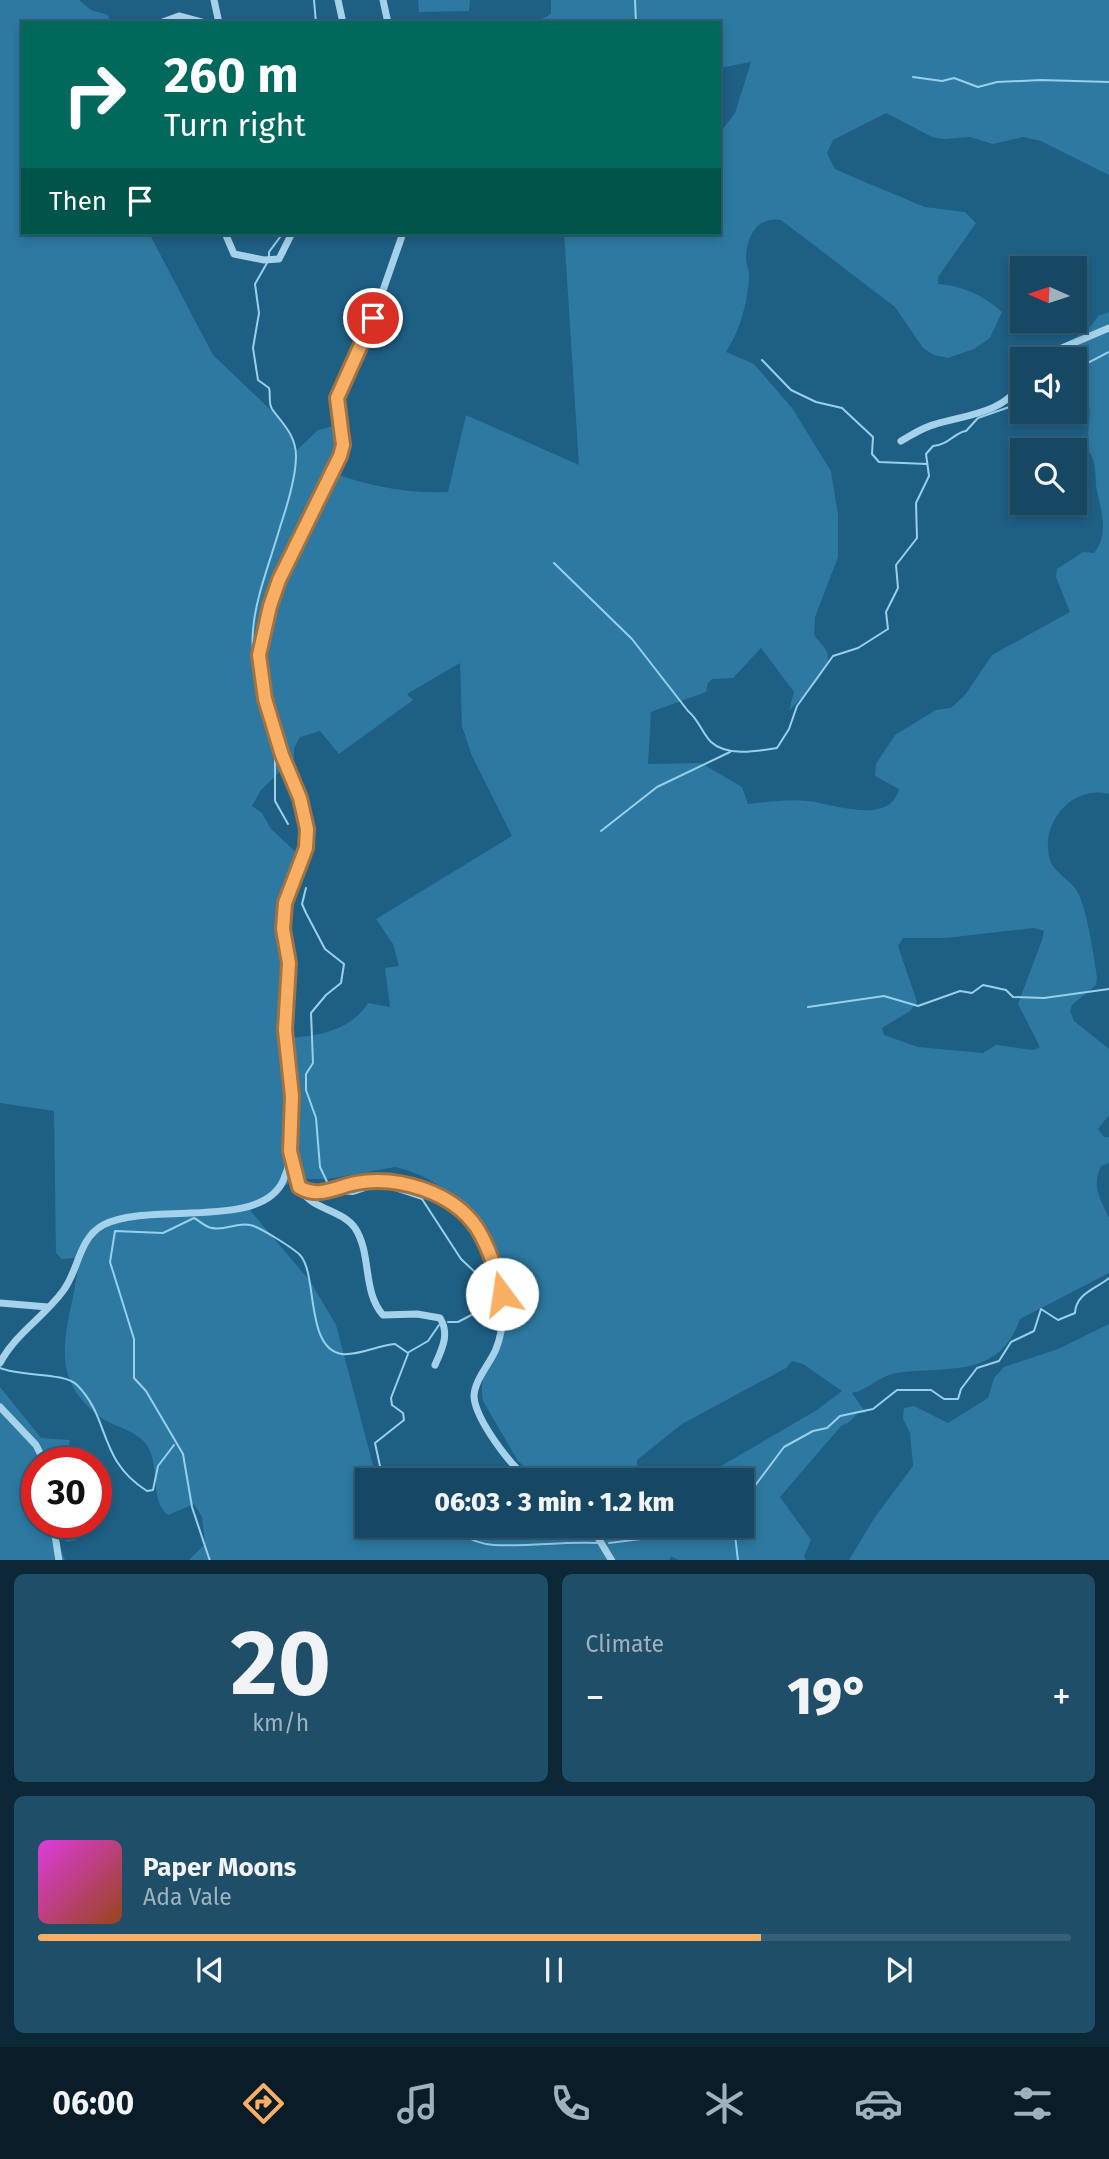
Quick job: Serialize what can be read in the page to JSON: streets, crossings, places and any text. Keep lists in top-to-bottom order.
{
  "north": "left",
  "page": {
    "turn": ["260 m", "Turn right"],
    "then": "Then",
    "limit": "30",
    "trip": "06:03 · 3 min · 1.2 km",
    "tile": [
      ["20", "km/h"],
      "Climate"
    ],
    "heat": ["−", "19°", "+"],
    "song": ["Paper Moons", "Ada Vale"],
    "tabs": "06:00"
  }
}
